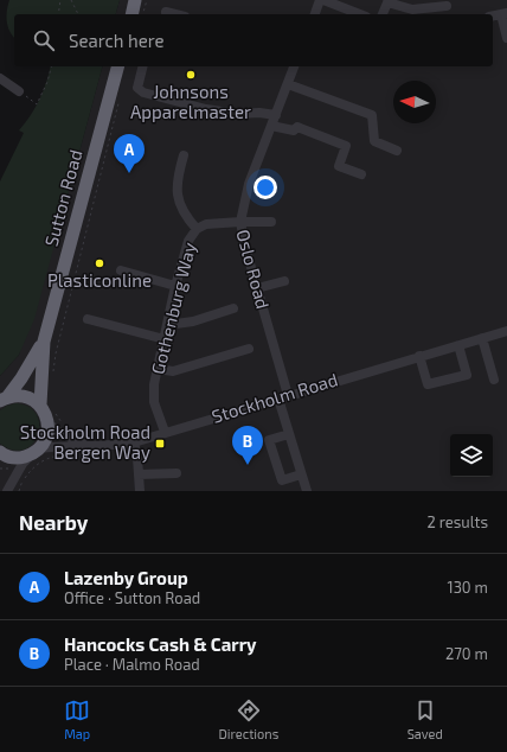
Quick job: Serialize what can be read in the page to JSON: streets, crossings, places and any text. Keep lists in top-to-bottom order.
{
  "streets": {
    "highway": ["Sutton Road"],
    "street": ["Oslo Road", "Gothenburg Way", "Stockholm Road"]
  },
  "crossings": [
    ["Oslo Road", "Gothenburg Way"],
    ["Oslo Road", "Stockholm Road"],
    ["Gothenburg Way", "Stockholm Road"]
  ],
  "places": {
    "other": ["Johnsons Apparelmaster", "Plasticonline"],
    "transit": ["Stockholm Road Bergen Way"]
  },
  "north": "left",
  "page": {
    "search": "Search here",
    "pins": ["A", "B"],
    "heading": ["Nearby", "2 results"],
    "list": [
      {
        "mark": "A",
        "name": "Lazenby Group",
        "note": "Office · Sutton Road",
        "value": "130 m"
      },
      {
        "mark": "B",
        "name": "Hancocks Cash & Carry",
        "note": "Place · Malmo Road",
        "value": "270 m"
      }
    ],
    "nav": ["Map", "Directions", "Saved"]
  }
}
